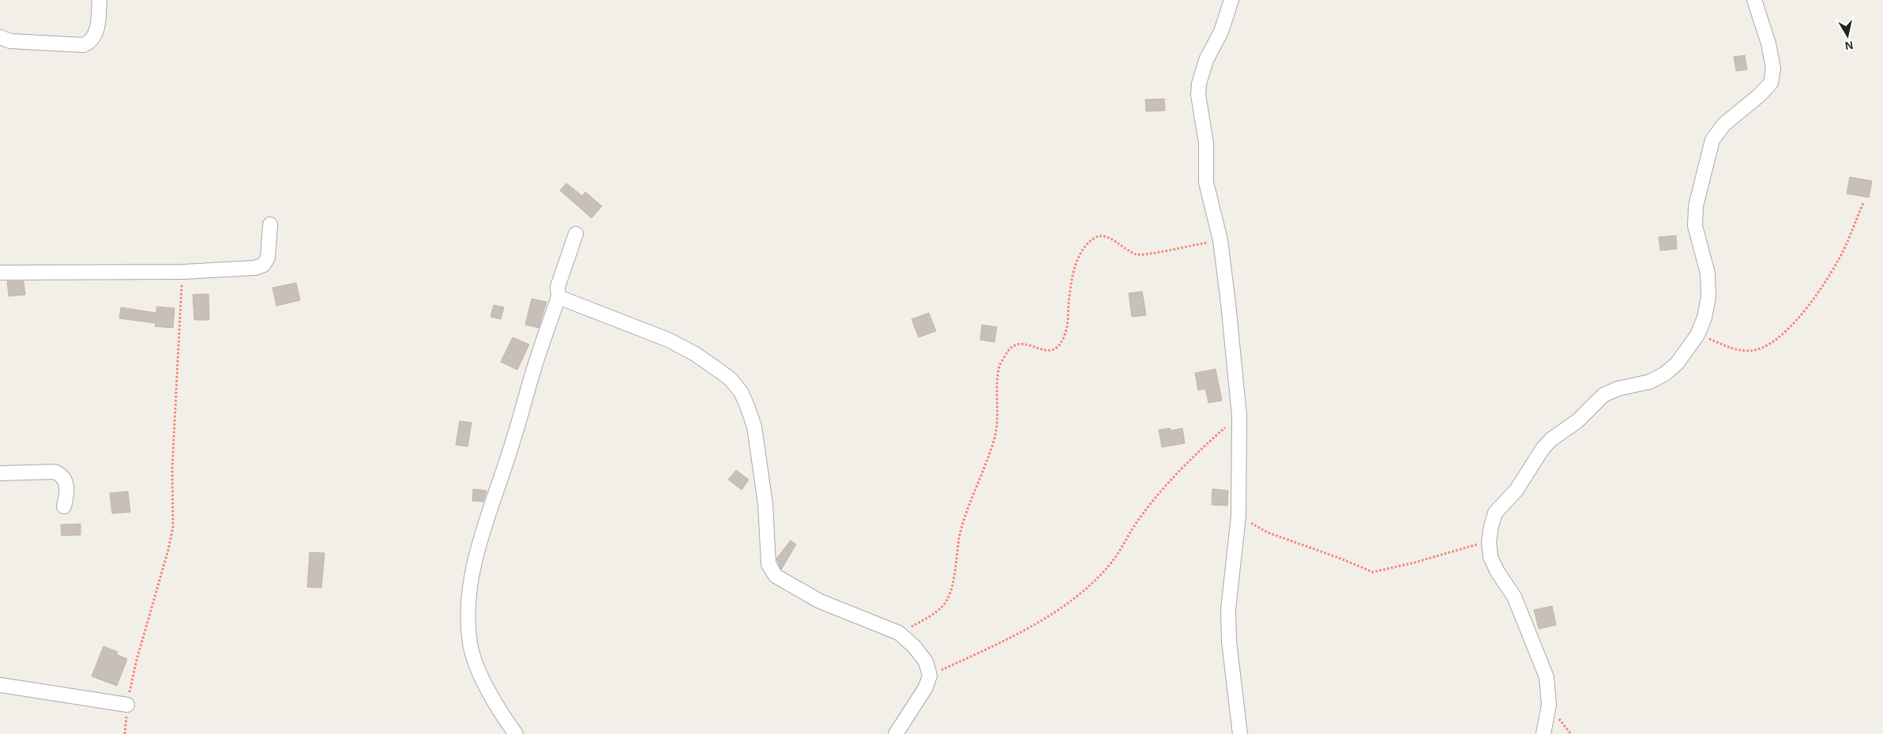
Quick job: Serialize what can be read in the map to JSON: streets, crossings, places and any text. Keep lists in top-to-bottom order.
{
  "north": "bottom"
}
